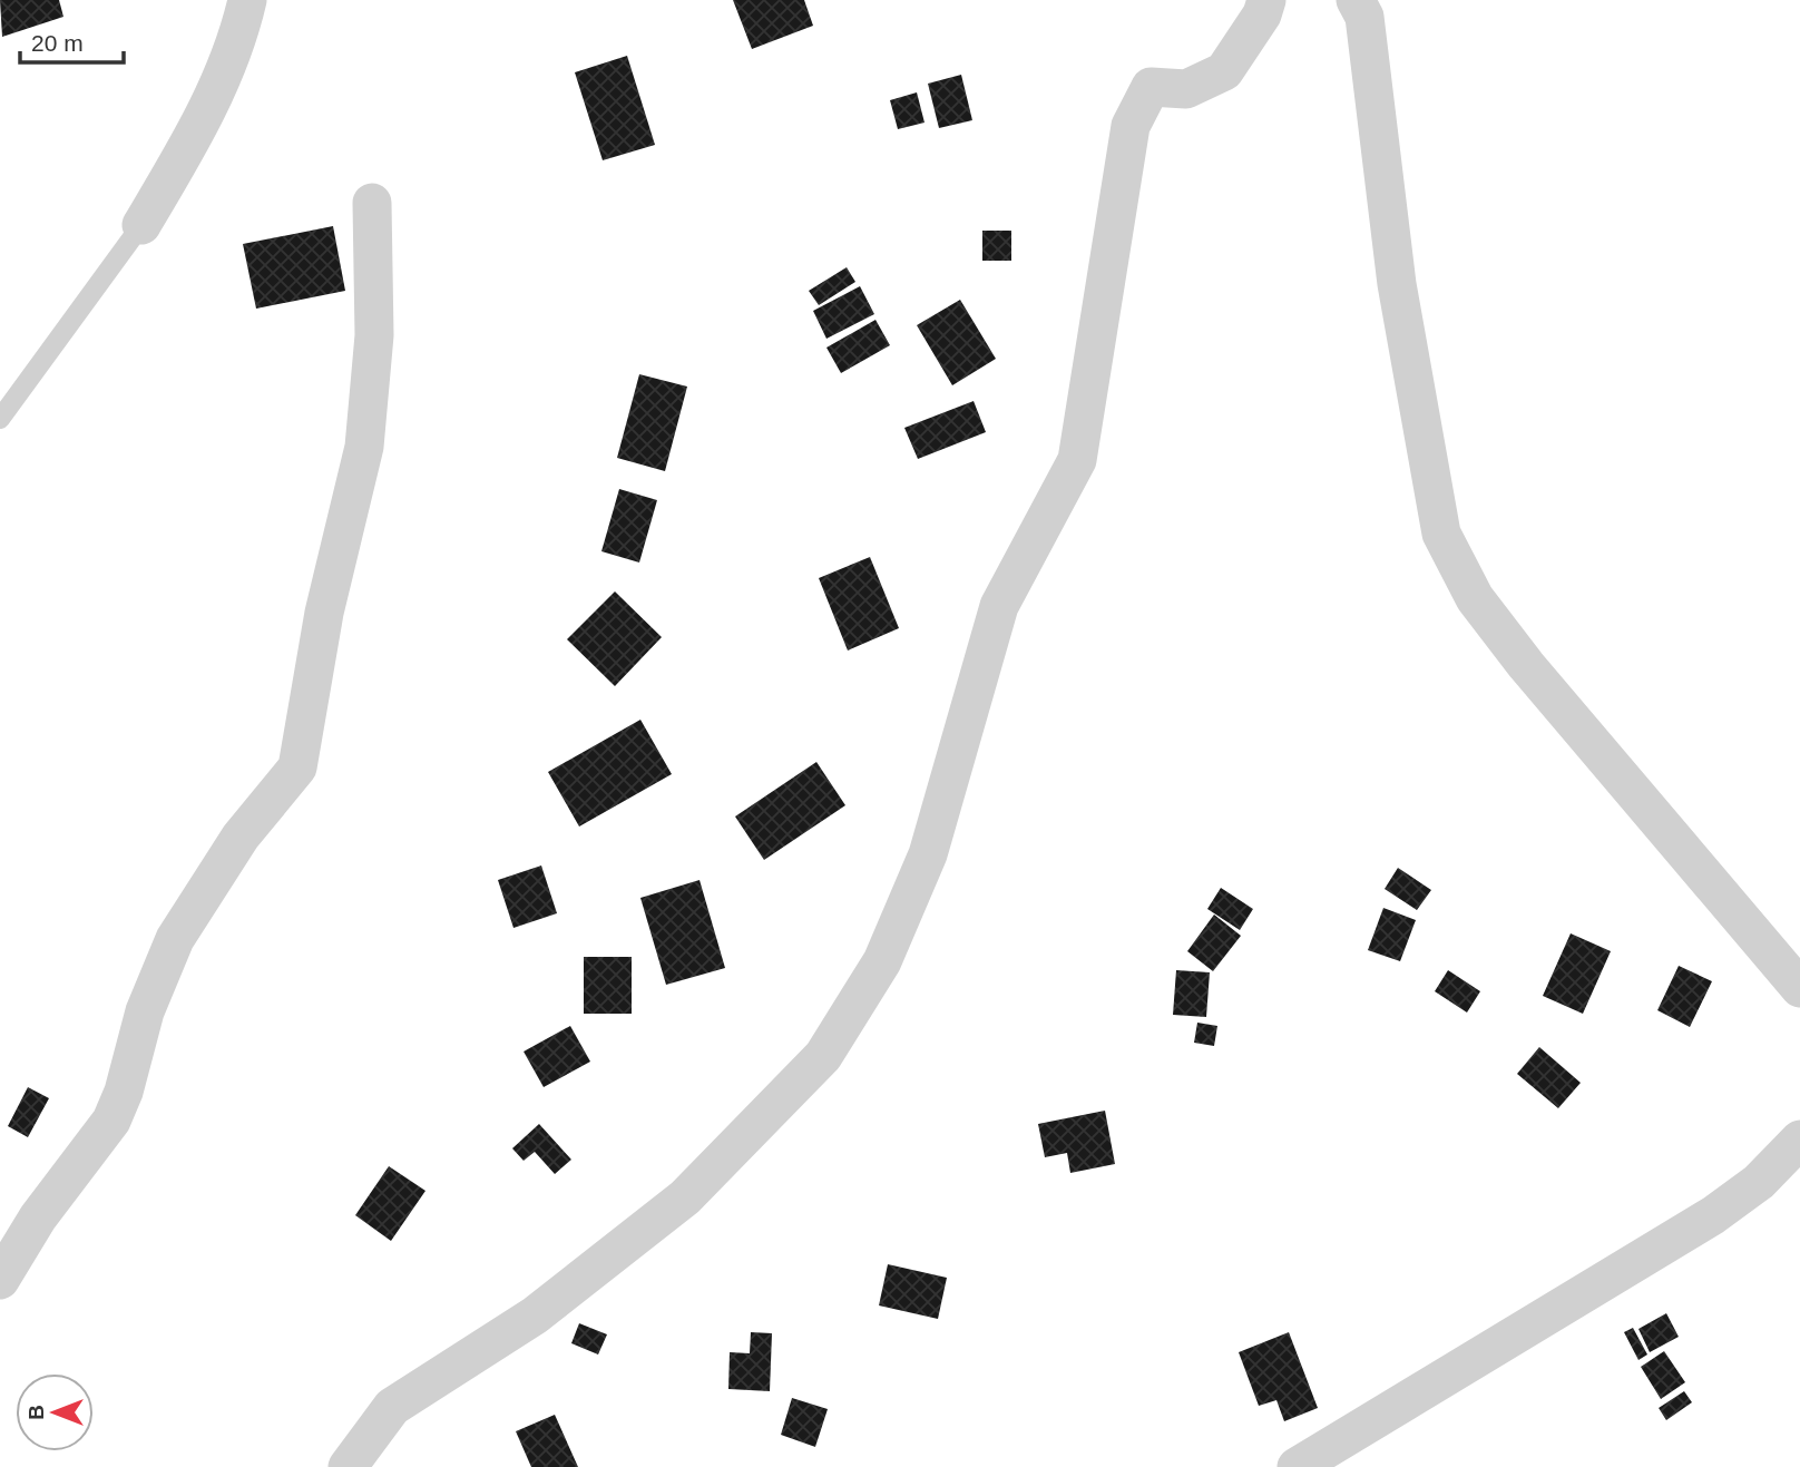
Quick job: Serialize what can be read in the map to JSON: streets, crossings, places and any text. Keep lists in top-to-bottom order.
{
  "scale_bar": "20 m",
  "north": "left"
}
